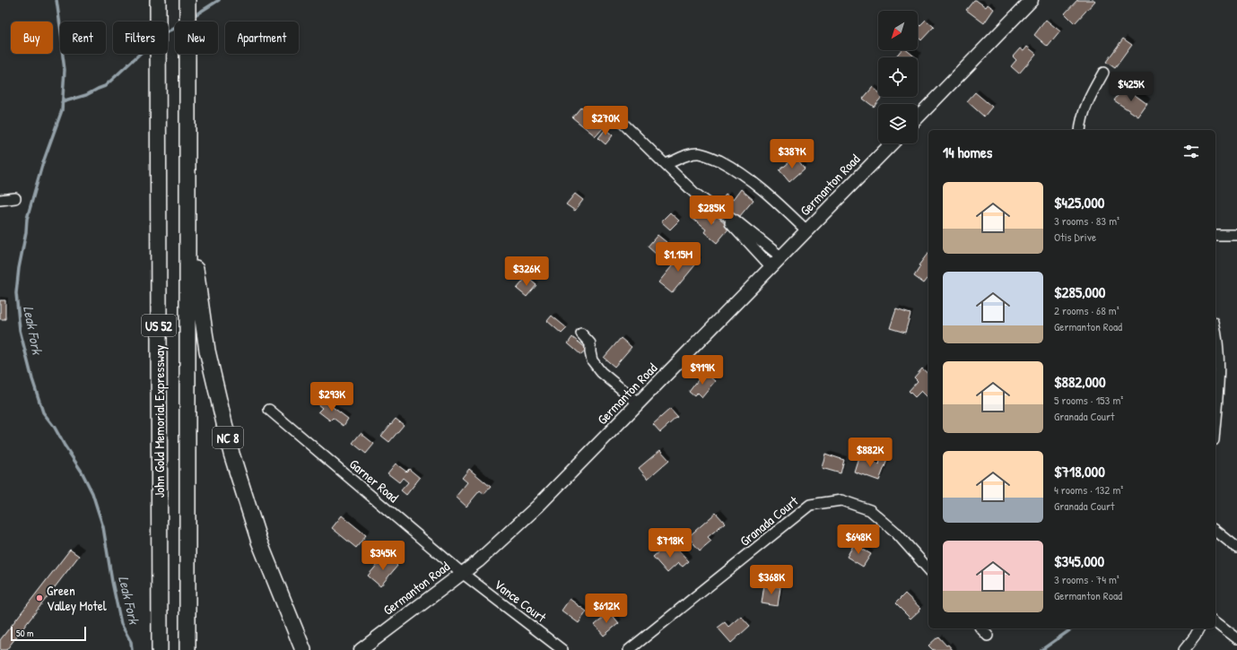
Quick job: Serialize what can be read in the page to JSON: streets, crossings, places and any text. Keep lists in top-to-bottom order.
{
  "streets": {
    "highway": ["US 52", "John Gold Memorial Expressway", "NC 8"],
    "main road": ["Germanton Road"],
    "street": ["Garner Road", "Granada Court", "Vance Court"]
  },
  "crossings": [
    ["Germanton Road", "Garner Road"],
    ["Germanton Road", "Vance Court"],
    ["US 52", "NC 8"],
    ["Garner Road", "Vance Court"]
  ],
  "water": ["Leak Fork"],
  "places": ["Green Valley Motel"],
  "scale_bar": "50 m",
  "north": "bottom left",
  "page": {
    "chip": [
      "Buy",
      "Rent",
      "Filters",
      "New",
      "Apartment"
    ],
    "price": [
      "$425K",
      "$270K",
      "$387K",
      "$285K",
      "$1.15M",
      "$326K",
      "$919K",
      "$293K",
      "$882K",
      "$648K",
      "$718K",
      "$345K",
      "$368K",
      "$612K"
    ],
    "heading": "14 homes",
    "list": [
      {
        "name": "$425,000",
        "note": "3 rooms · 83 m² · Otis Drive"
      },
      {
        "name": "$285,000",
        "note": "2 rooms · 68 m² · Germanton Road"
      },
      {
        "name": "$882,000",
        "note": "5 rooms · 153 m² · Granada Court"
      },
      {
        "name": "$718,000",
        "note": "4 rooms · 132 m² · Granada Court"
      },
      {
        "name": "$345,000",
        "note": "3 rooms · 74 m² · Germanton Road"
      }
    ],
    "scale": "50 m"
  }
}
